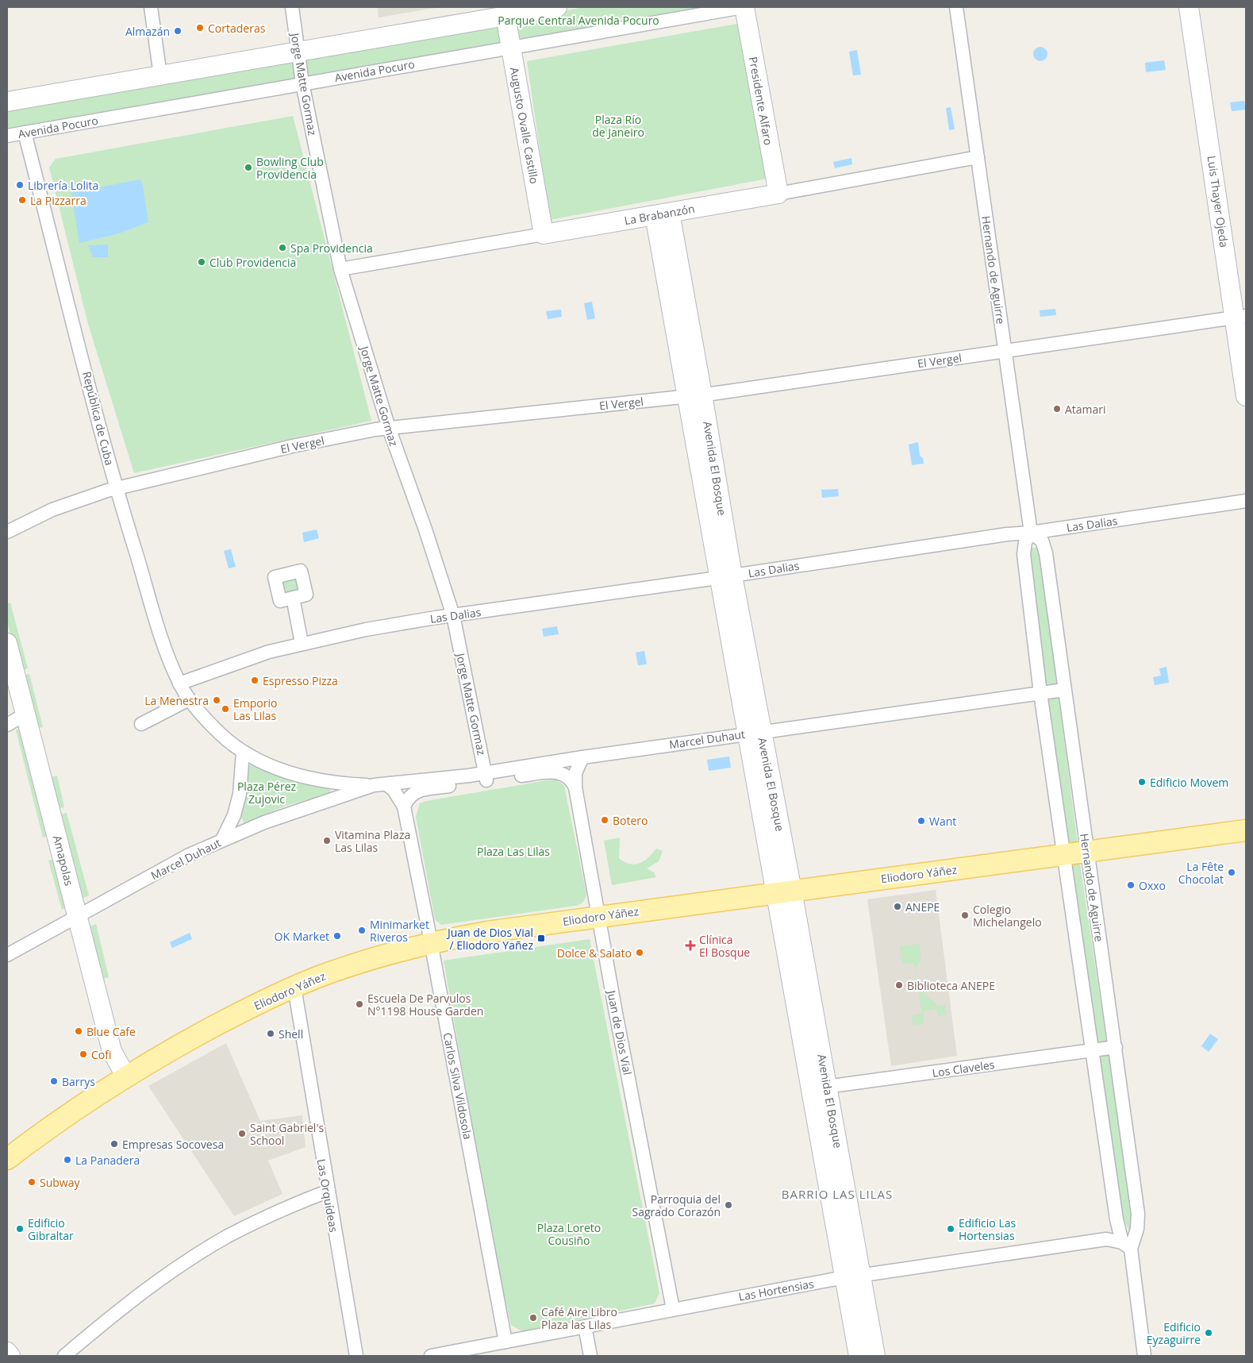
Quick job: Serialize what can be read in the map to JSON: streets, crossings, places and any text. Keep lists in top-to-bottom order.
{
  "streets": {
    "main road": ["Eliodoro Yáñez"],
    "street": [
      "Avenida Pocuro",
      "Jorge Matte Gormaz",
      "Presidente Alfaro",
      "Augusto Ovalle Castillo",
      "Luis Thayer Ojeda",
      "La Brabanzón",
      "Hernando de Aguirre",
      "El Vergel",
      "República de Cuba",
      "Avenida El Bosque",
      "Las Dalias",
      "Marcel Duhaut",
      "Amapolas",
      "Juan de Dios Vial",
      "Los Claveles",
      "Carlos Silva Vildosola",
      "Las Orquídeas",
      "Las Hortensias"
    ]
  },
  "crossings": [
    ["Avenida Pocuro", "Jorge Matte Gormaz"],
    ["Avenida Pocuro", "Presidente Alfaro"],
    ["Avenida Pocuro", "Augusto Ovalle Castillo"],
    ["Avenida Pocuro", "República de Cuba"],
    ["Jorge Matte Gormaz", "La Brabanzón"],
    ["Jorge Matte Gormaz", "El Vergel"],
    ["Jorge Matte Gormaz", "Las Dalias"],
    ["Jorge Matte Gormaz", "Marcel Duhaut"],
    ["Presidente Alfaro", "La Brabanzón"],
    ["Augusto Ovalle Castillo", "La Brabanzón"],
    ["Luis Thayer Ojeda", "El Vergel"],
    ["La Brabanzón", "Hernando de Aguirre"],
    ["La Brabanzón", "Avenida El Bosque"],
    ["Hernando de Aguirre", "El Vergel"],
    ["Hernando de Aguirre", "Las Dalias"],
    ["Hernando de Aguirre", "Marcel Duhaut"],
    ["Hernando de Aguirre", "Eliodoro Yáñez"],
    ["Hernando de Aguirre", "Los Claveles"],
    ["Hernando de Aguirre", "Las Hortensias"],
    ["El Vergel", "República de Cuba"],
    ["El Vergel", "Avenida El Bosque"],
    ["República de Cuba", "Las Dalias"],
    ["República de Cuba", "Marcel Duhaut"],
    ["Avenida El Bosque", "Las Dalias"],
    ["Avenida El Bosque", "Marcel Duhaut"],
    ["Avenida El Bosque", "Eliodoro Yáñez"],
    ["Avenida El Bosque", "Los Claveles"],
    ["Avenida El Bosque", "Las Hortensias"],
    ["Marcel Duhaut", "Amapolas"],
    ["Marcel Duhaut", "Juan de Dios Vial"],
    ["Marcel Duhaut", "Carlos Silva Vildosola"],
    ["Amapolas", "Eliodoro Yáñez"],
    ["Eliodoro Yáñez", "Juan de Dios Vial"],
    ["Eliodoro Yáñez", "Carlos Silva Vildosola"],
    ["Eliodoro Yáñez", "Las Orquídeas"],
    ["Juan de Dios Vial", "Las Hortensias"],
    ["Carlos Silva Vildosola", "Las Hortensias"]
  ],
  "districts": ["BARRIO LAS LILAS"],
  "parks": [
    "Parque Central Avenida Pocuro",
    "Plaza Río de Janeiro",
    "Plaza Pérez Zujovic",
    "Plaza Las Lilas",
    "Plaza Loreto Cousiño"
  ],
  "places": {
    "other": [
      "Cortaderas",
      "Almazán",
      "Bowling Club Providencia",
      "Librería Lolita",
      "La Pizzarra",
      "Spa Providencia",
      "Club Providencia",
      "Atamari",
      "Espresso Pizza",
      "La Menestra",
      "Emporio Las Lilas",
      "Edificio Movem",
      "Botero",
      "Want",
      "Vitamina Plaza Las Lilas",
      "La Fête Chocolat",
      "Oxxo",
      "ANEPE",
      "Colegio Michelangelo",
      "Minimarket Riveros",
      "OK Market",
      "Dolce & Salato",
      "Biblioteca ANEPE",
      "Escuela De Parvulos N°1198 House Garden",
      "Blue Cafe",
      "Shell",
      "Cofi",
      "Barrys",
      "Saint Gabriel's School",
      "Empresas Socovesa",
      "La Panadera",
      "Subway",
      "Parroquia del Sagrado Corazón",
      "Edificio Gibraltar",
      "Edificio Las Hortensias",
      "Café Aire Libro Plaza las Lilas",
      "Edificio Eyzaguirre"
    ],
    "transit": ["Juan de Dios Vial / Eliodoro Yañez"],
    "health": ["Clínica El Bosque"]
  }
}
